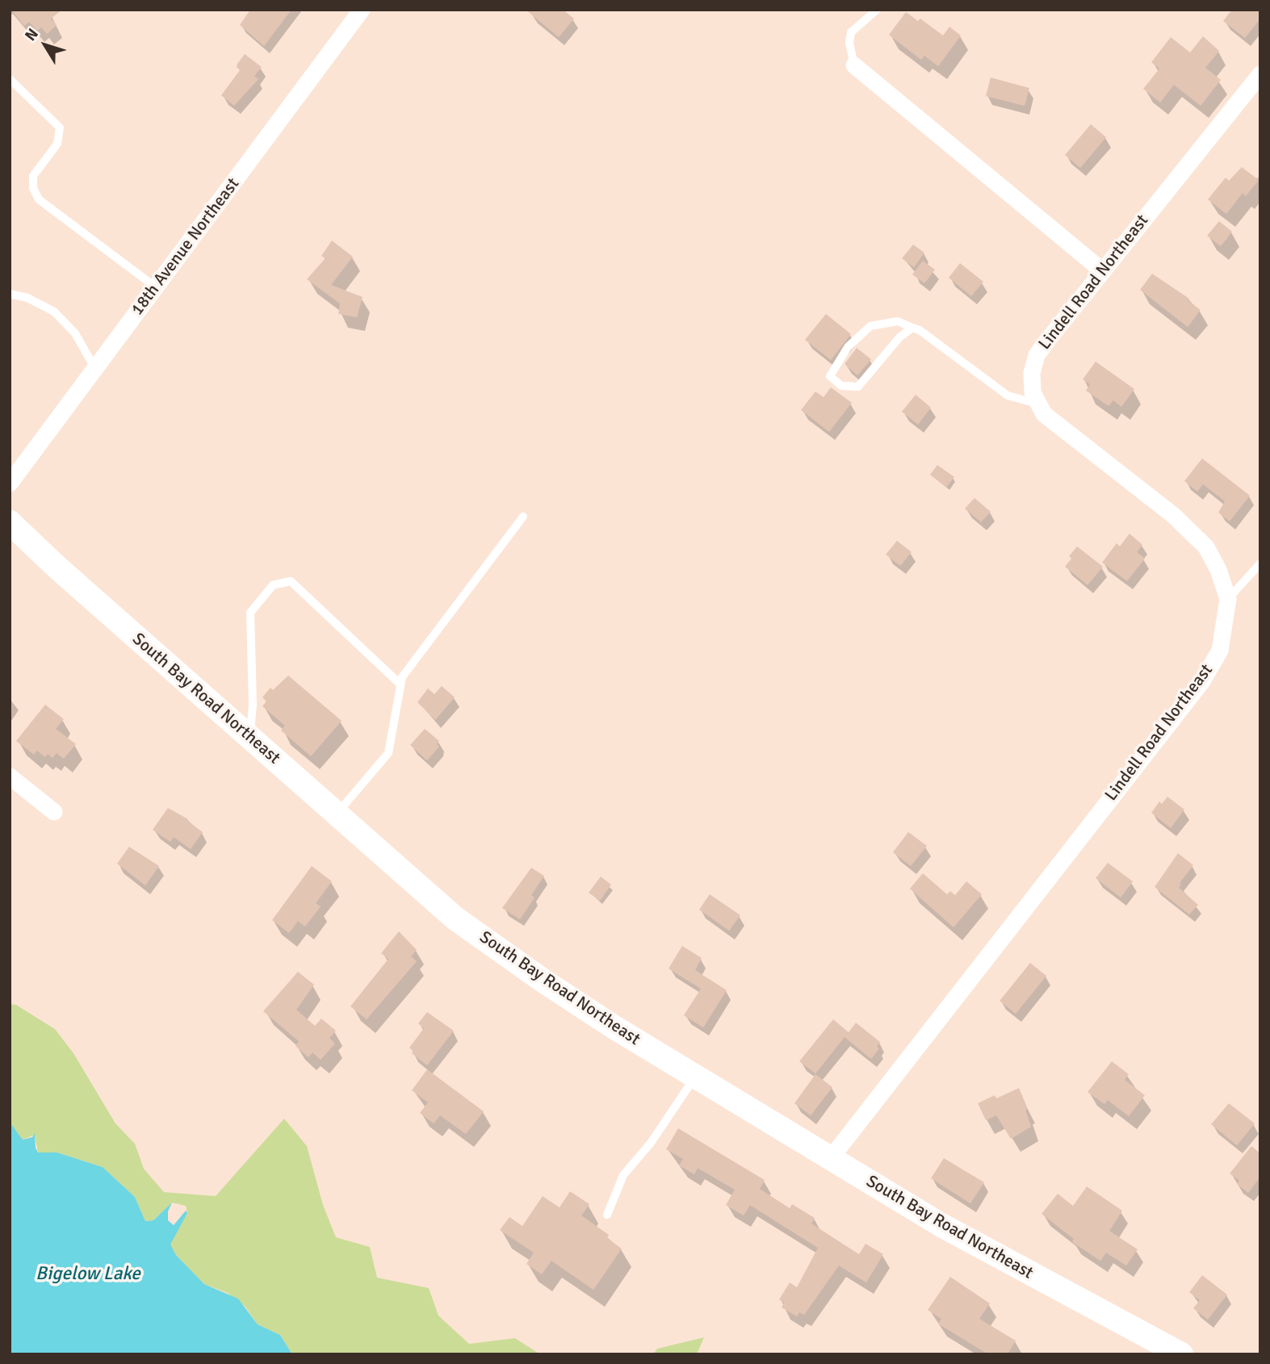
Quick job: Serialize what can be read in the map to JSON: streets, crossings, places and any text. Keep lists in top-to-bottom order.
{
  "streets": {
    "street": ["18th Avenue Northeast", "Lindell Road Northeast", "South Bay Road Northeast"]
  },
  "crossings": [
    ["Lindell Road Northeast", "South Bay Road Northeast"]
  ],
  "water": ["Bigelow Lake"],
  "north": "top left"
}
